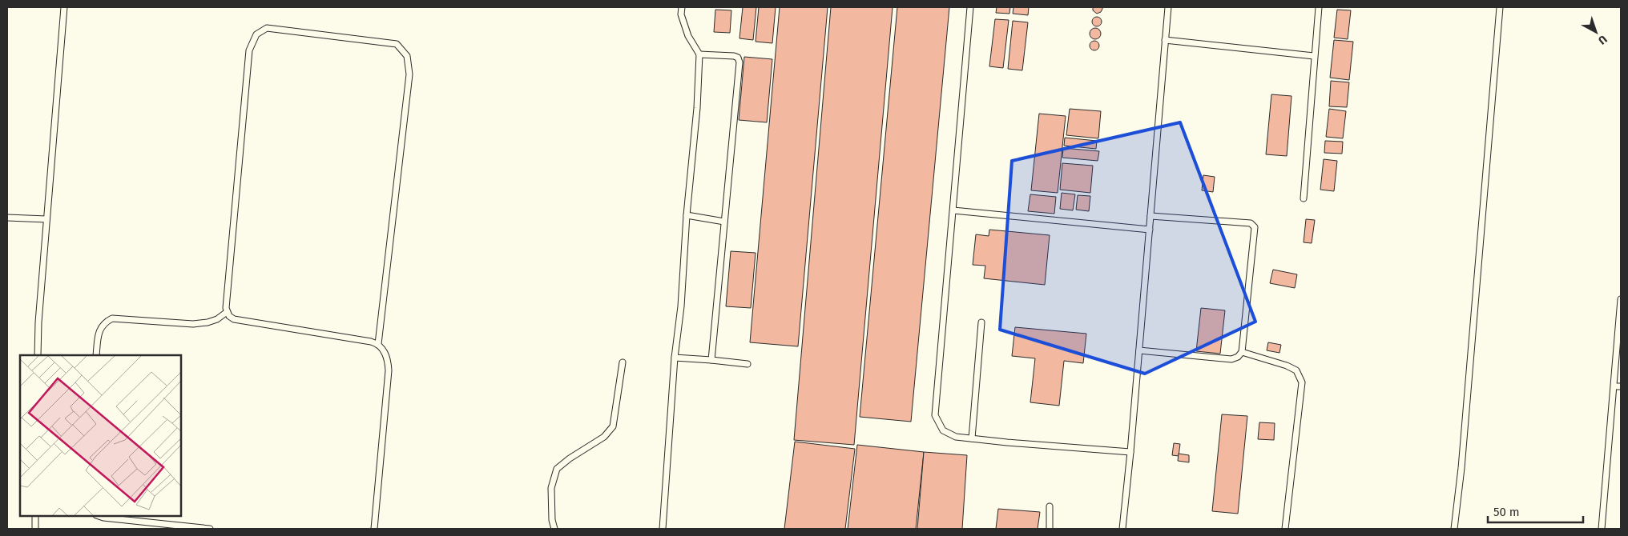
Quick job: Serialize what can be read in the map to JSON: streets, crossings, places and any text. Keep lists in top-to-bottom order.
{
  "scale_bar": "50 m",
  "north": "bottom right"
}
